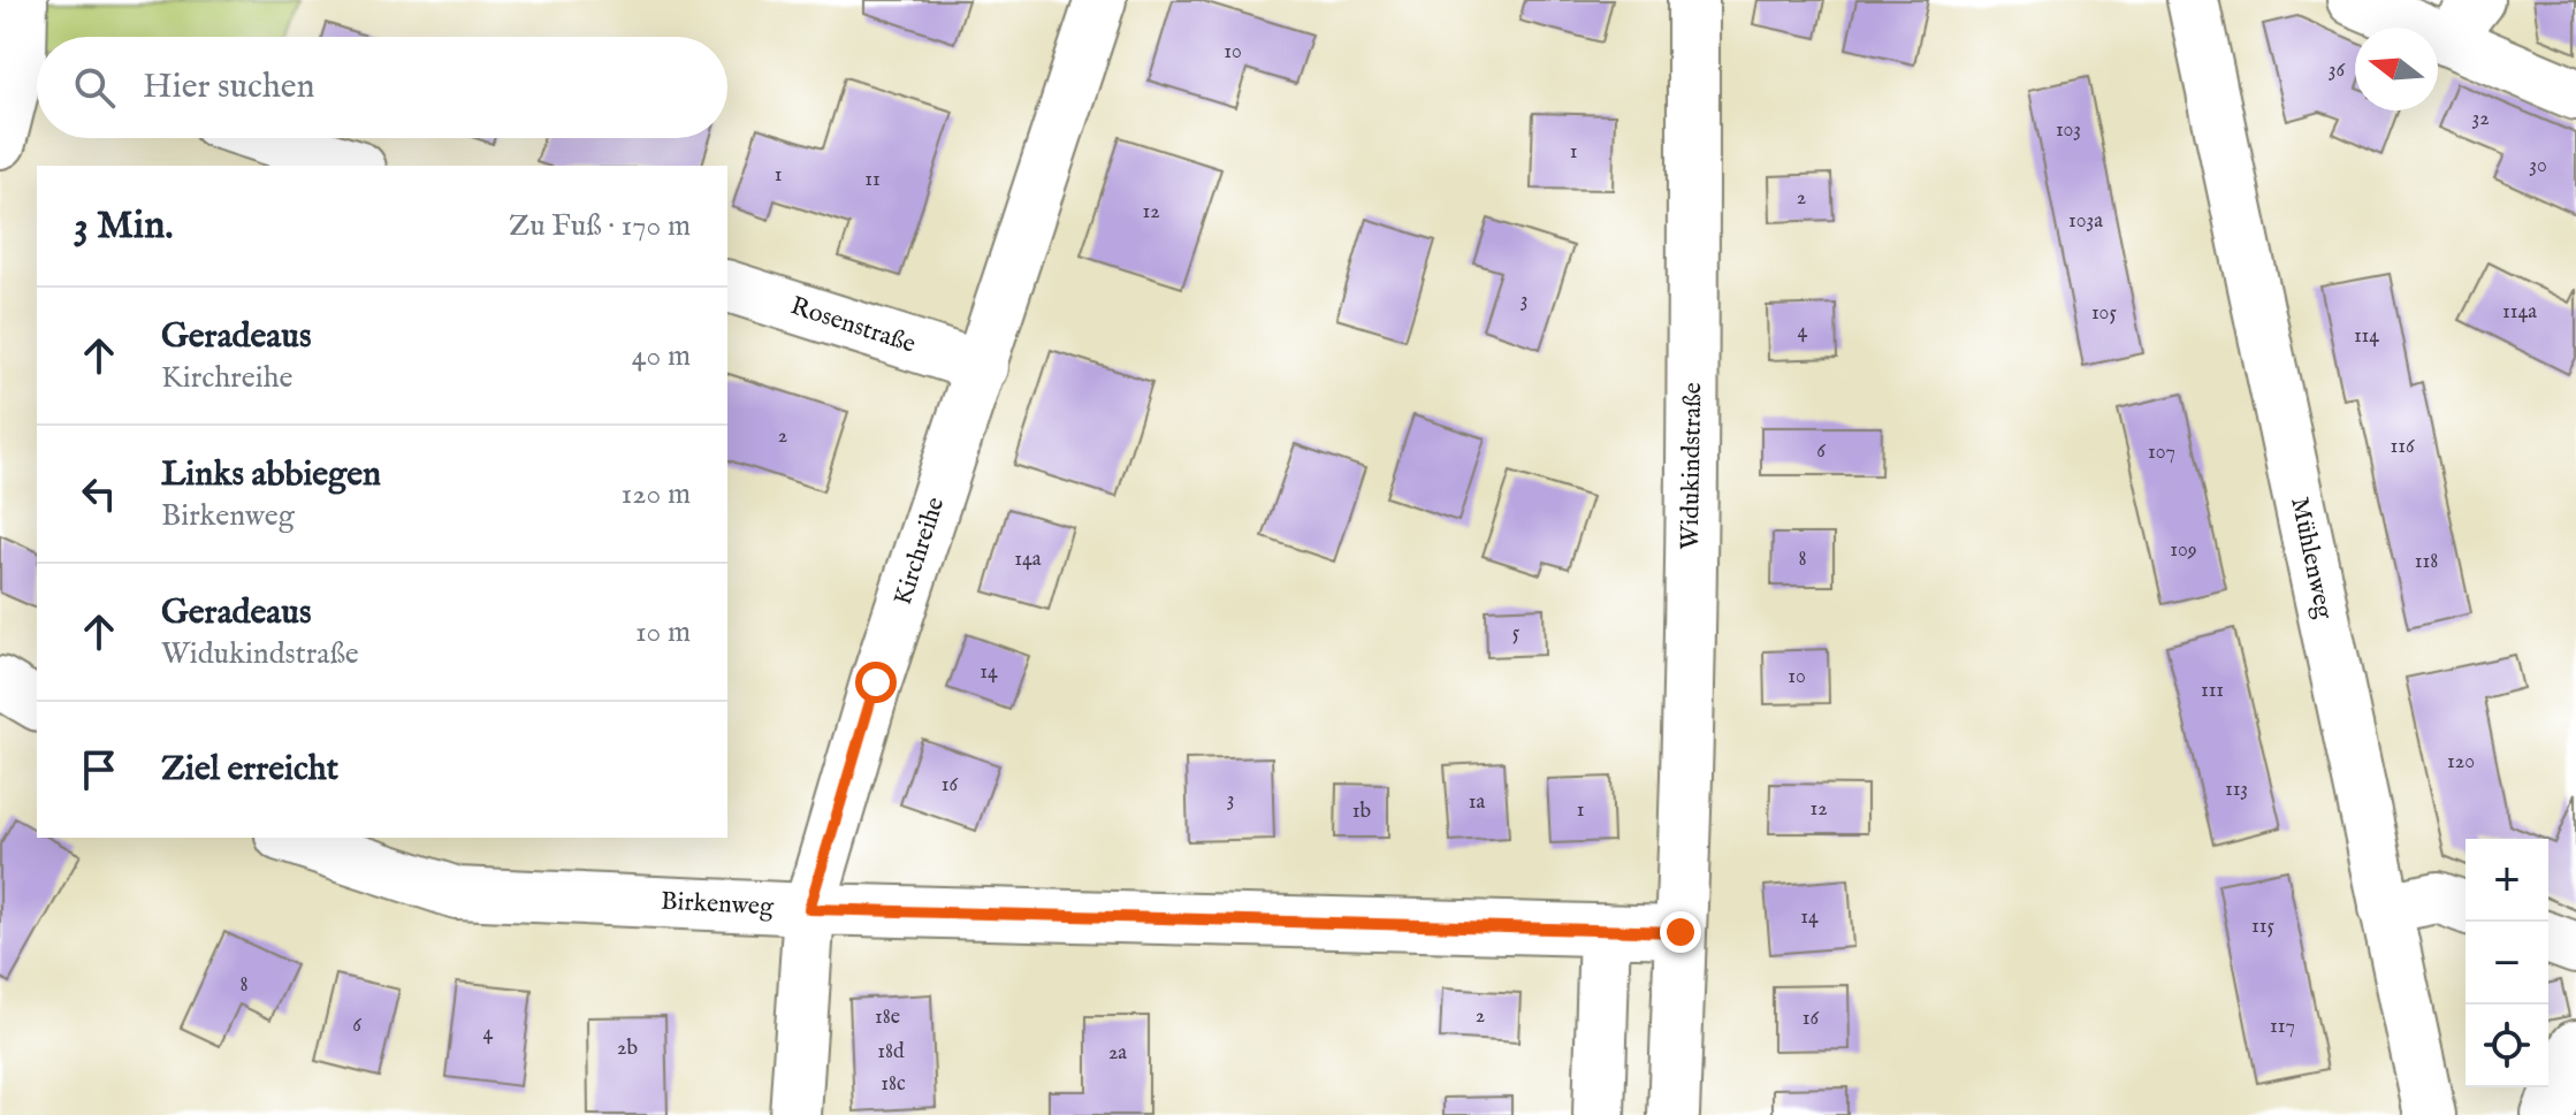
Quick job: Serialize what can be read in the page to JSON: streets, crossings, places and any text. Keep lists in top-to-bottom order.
{
  "streets": {
    "street": [
      "Rosenstraße",
      "Widukindstraße",
      "Kirchreihe",
      "Mühlenweg",
      "Birkenweg"
    ]
  },
  "crossings": [
    ["Rosenstraße", "Kirchreihe"],
    ["Kirchreihe", "Birkenweg"]
  ],
  "house_numbers": [
    "10",
    "36",
    "32",
    "103",
    "1",
    "30",
    "1",
    "11",
    "2",
    "12",
    "103a",
    "3",
    "114a",
    "105",
    "4",
    "114",
    "2",
    "116",
    "6",
    "107",
    "109",
    "14a",
    "8",
    "118",
    "5",
    "14",
    "10",
    "111",
    "120",
    "16",
    "113",
    "3",
    "1a",
    "12",
    "1",
    "1b",
    "14",
    "115",
    "8",
    "2",
    "18e",
    "16",
    "6",
    "117",
    "4",
    "2b",
    "18d",
    "2a",
    "18c"
  ],
  "north": "left",
  "page": {
    "search": "Hier suchen",
    "heading": ["3 Min.", "Zu Fuß · 170 m"],
    "list": [
      ["Geradeaus", "Kirchreihe", "40 m"],
      ["Links abbiegen", "Birkenweg", "120 m"],
      ["Geradeaus", "Widukindstraße", "10 m"],
      "Ziel erreicht"
    ],
    "map_buttons": ["+", "−"]
  }
}
